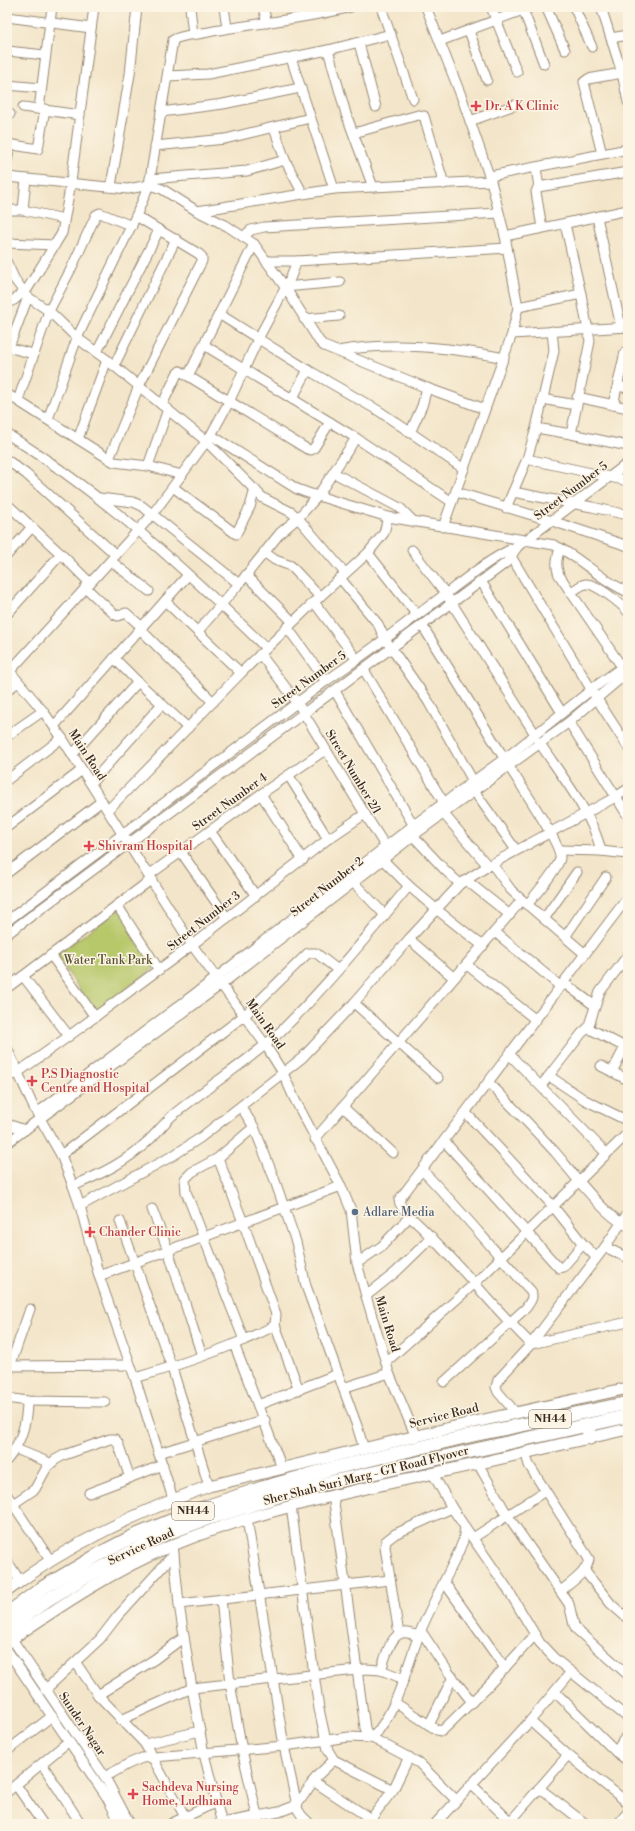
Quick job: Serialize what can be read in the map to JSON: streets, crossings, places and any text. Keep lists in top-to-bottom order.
{
  "streets": {
    "highway": ["NH44", "Sher Shah Suri Marg - GT Road Flyover"],
    "main road": ["Service Road"],
    "street": [
      "Street Number 5",
      "Main Road",
      "Street Number 2/1",
      "Street Number 4",
      "Street Number 2",
      "Street Number 3",
      "Sunder Nagar"
    ]
  },
  "crossings": [
    ["Street Number 5", "Main Road"],
    ["Street Number 5", "Street Number 2/1"],
    ["Main Road", "Street Number 4"],
    ["Main Road", "Street Number 2"],
    ["Main Road", "Street Number 3"],
    ["Main Road", "Service Road"],
    ["Street Number 2/1", "Street Number 4"],
    ["Street Number 2/1", "Street Number 2"],
    ["Street Number 2/1", "Street Number 3"],
    ["Service Road", "NH44"],
    ["Service Road", "Sher Shah Suri Marg - GT Road Flyover"],
    ["Service Road", "Sunder Nagar"],
    ["NH44", "Sher Shah Suri Marg - GT Road Flyover"],
    ["Sher Shah Suri Marg - GT Road Flyover", "Sunder Nagar"]
  ],
  "parks": ["Water Tank Park"],
  "places": {
    "health": [
      "Dr. A K Clinic",
      "Shivram Hospital",
      "P.S Diagnostic Centre and Hospital",
      "Chander Clinic",
      "Sachdeva Nursing Home, Ludhiana"
    ],
    "other": ["Adlare Media"]
  }
}
